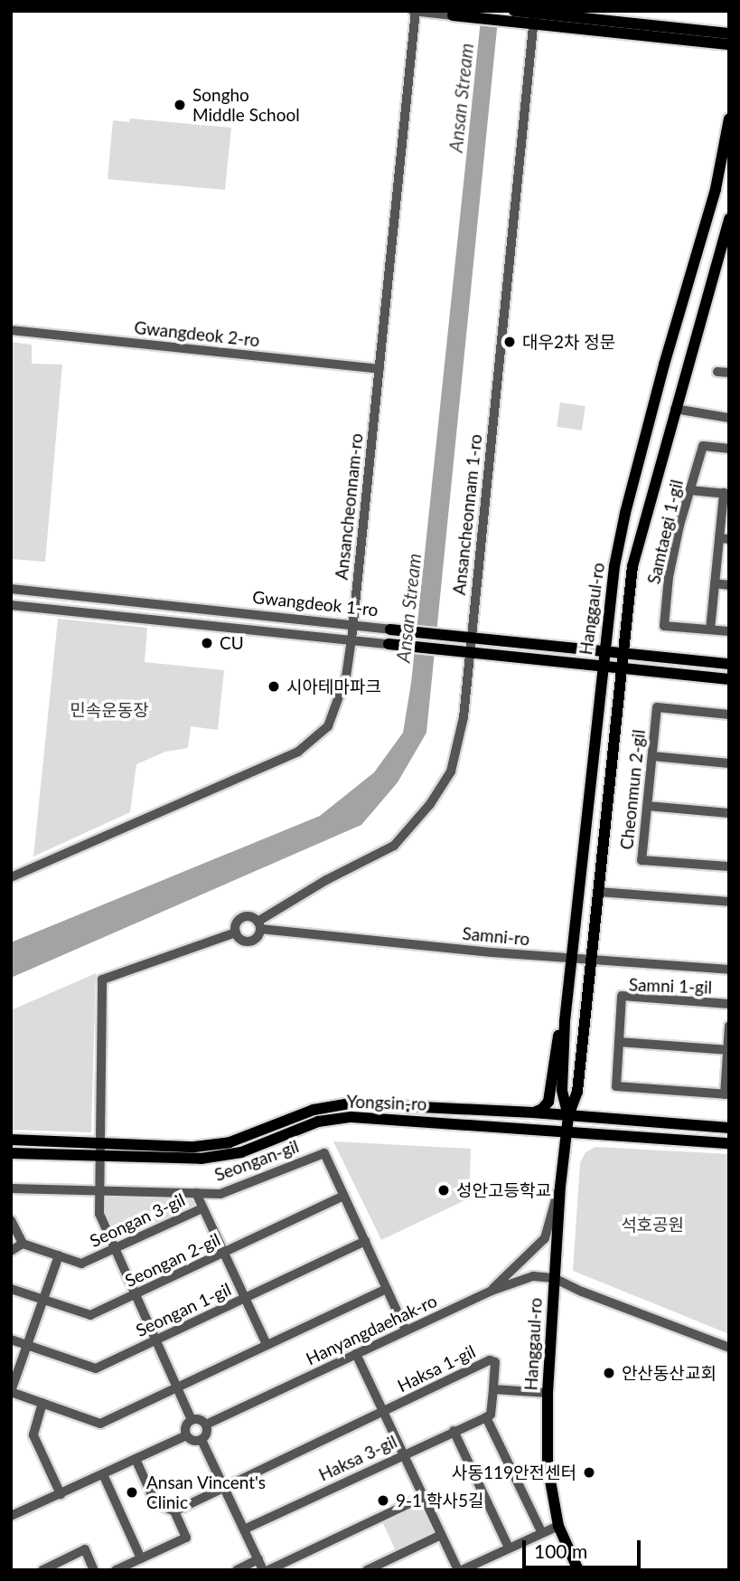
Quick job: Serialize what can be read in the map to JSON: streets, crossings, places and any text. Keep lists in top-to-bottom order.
{
  "streets": {
    "main road": ["Gwangdeok 1-ro", "Hanggaul-ro", "Yongsin-ro"],
    "street": [
      "Gwangdeok 2-ro",
      "Ansancheonnam-ro",
      "Ansancheonnam 1-ro",
      "Samtaegi 1-gil",
      "Cheonmun 2-gil",
      "Samni-ro",
      "Samni 1-gil",
      "Seongan-gil",
      "Seongan 3-gil",
      "Seongan 2-gil",
      "Seongan 1-gil",
      "Hanyangdaehak-ro",
      "Haksa 1-gil",
      "Haksa 3-gil"
    ]
  },
  "crossings": [
    ["Gwangdeok 2-ro", "Ansancheonnam-ro"],
    ["Ansancheonnam-ro", "Gwangdeok 1-ro"],
    ["Ansancheonnam 1-ro", "Gwangdeok 1-ro"],
    ["Ansancheonnam 1-ro", "Samni-ro"],
    ["Gwangdeok 1-ro", "Hanggaul-ro"],
    ["Hanggaul-ro", "Samni-ro"],
    ["Hanggaul-ro", "Yongsin-ro"],
    ["Hanggaul-ro", "Hanyangdaehak-ro"],
    ["Seongan-gil", "Seongan 3-gil"],
    ["Seongan-gil", "Seongan 2-gil"],
    ["Seongan-gil", "Seongan 1-gil"],
    ["Seongan-gil", "Hanyangdaehak-ro"],
    ["Haksa 1-gil", "Haksa 3-gil"]
  ],
  "water": ["Ansan Stream"],
  "parks": ["민속운동장", "석호공원"],
  "places": [
    "Songho Middle School",
    "대우2차 정문",
    "CU",
    "시아테마파크",
    "성안고등학교",
    "안산동산교회",
    "사동119안전센터",
    "Ansan Vincent's Clinic",
    "9-1 학사5길"
  ],
  "scale_bar": "100 m"
}
